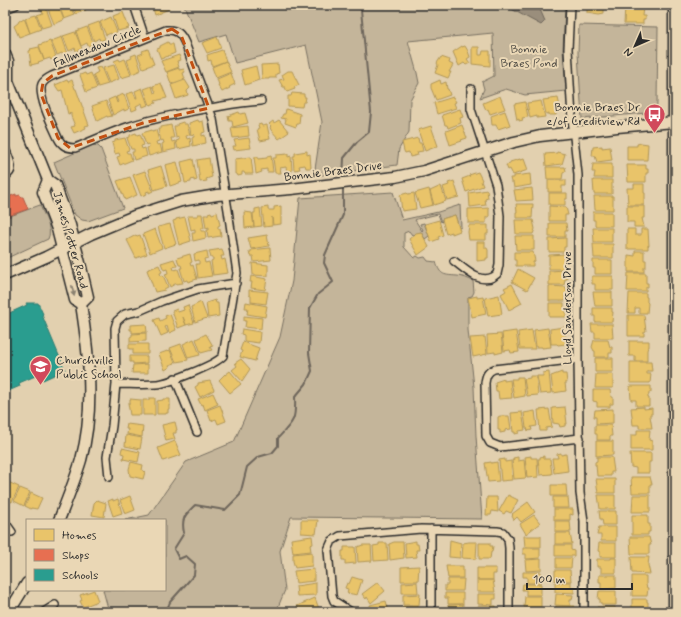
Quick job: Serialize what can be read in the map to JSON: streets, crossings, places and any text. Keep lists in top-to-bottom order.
{
  "streets": {
    "street": [
      "Fallmeadow Circle",
      "Bonnie Braes Drive",
      "James Potter Road",
      "Lloyd Sanderson Drive"
    ]
  },
  "crossings": [
    ["Fallmeadow Circle", "Bonnie Braes Drive"],
    ["Bonnie Braes Drive", "James Potter Road"],
    ["Bonnie Braes Drive", "Lloyd Sanderson Drive"]
  ],
  "parks": ["Bonnie Braes Pond"],
  "places": {
    "bus stop": ["Bonnie Braes Dr e/of Creditview Rd"],
    "school or university": ["Churchville Public School"]
  },
  "legend": ["Homes", "Shops", "Schools"],
  "scale_bar": "100 m",
  "north": "bottom left"
}
